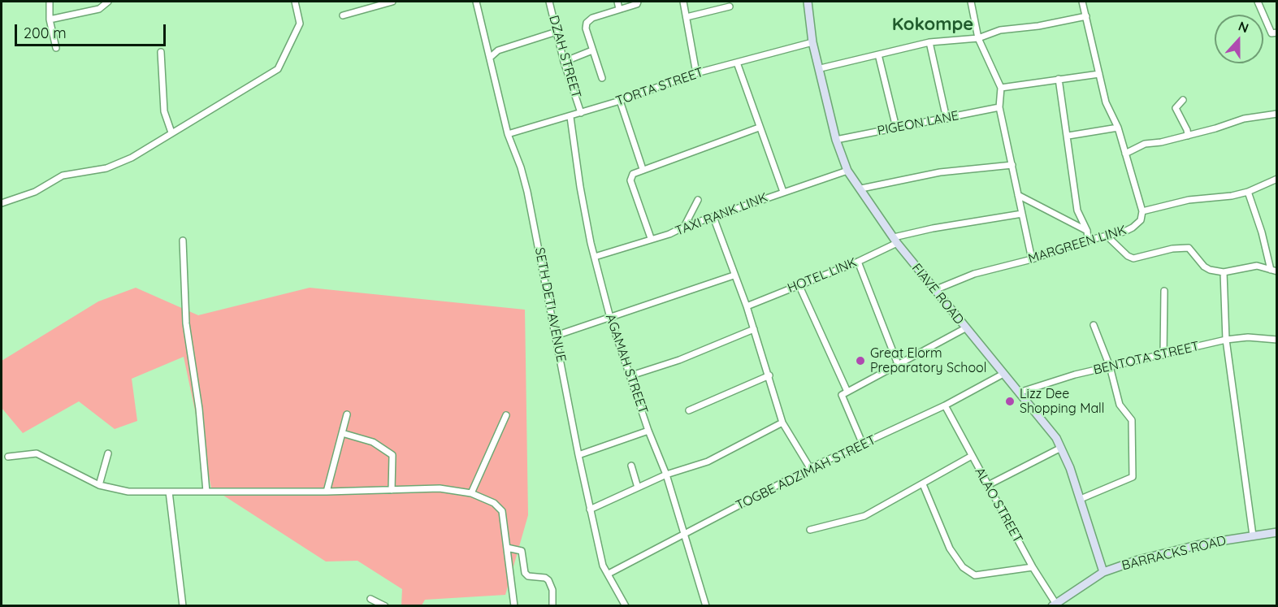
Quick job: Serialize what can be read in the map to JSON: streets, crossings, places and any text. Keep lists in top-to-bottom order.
{
  "streets": {
    "street": [
      "DZAH STREET",
      "TORTA STREET",
      "PIGEON LANE",
      "TAXI RANK LINK",
      "MARGREEN LINK",
      "HOTEL LINK",
      "FIAVE ROAD",
      "SETH DETI AVENUE",
      "BENTOTA STREET",
      "AGAMAH STREET",
      "TOGBE ADZIMAH STREET",
      "ALAO STREET",
      "BARRACKS ROAD"
    ]
  },
  "crossings": [
    ["DZAH STREET", "TORTA STREET"],
    ["TORTA STREET", "FIAVE ROAD"],
    ["TORTA STREET", "SETH DETI AVENUE"],
    ["TORTA STREET", "AGAMAH STREET"],
    ["PIGEON LANE", "FIAVE ROAD"],
    ["TAXI RANK LINK", "FIAVE ROAD"],
    ["TAXI RANK LINK", "AGAMAH STREET"],
    ["MARGREEN LINK", "FIAVE ROAD"],
    ["HOTEL LINK", "FIAVE ROAD"],
    ["FIAVE ROAD", "BENTOTA STREET"],
    ["FIAVE ROAD", "TOGBE ADZIMAH STREET"],
    ["FIAVE ROAD", "BARRACKS ROAD"],
    ["SETH DETI AVENUE", "TOGBE ADZIMAH STREET"],
    ["AGAMAH STREET", "TOGBE ADZIMAH STREET"],
    ["TOGBE ADZIMAH STREET", "ALAO STREET"],
    ["ALAO STREET", "BARRACKS ROAD"]
  ],
  "districts": ["Kokompe"],
  "places": ["Great Elorm Preparatory School", "Lizz Dee Shopping Mall"],
  "scale_bar": "200 m",
  "north": "top"
}
